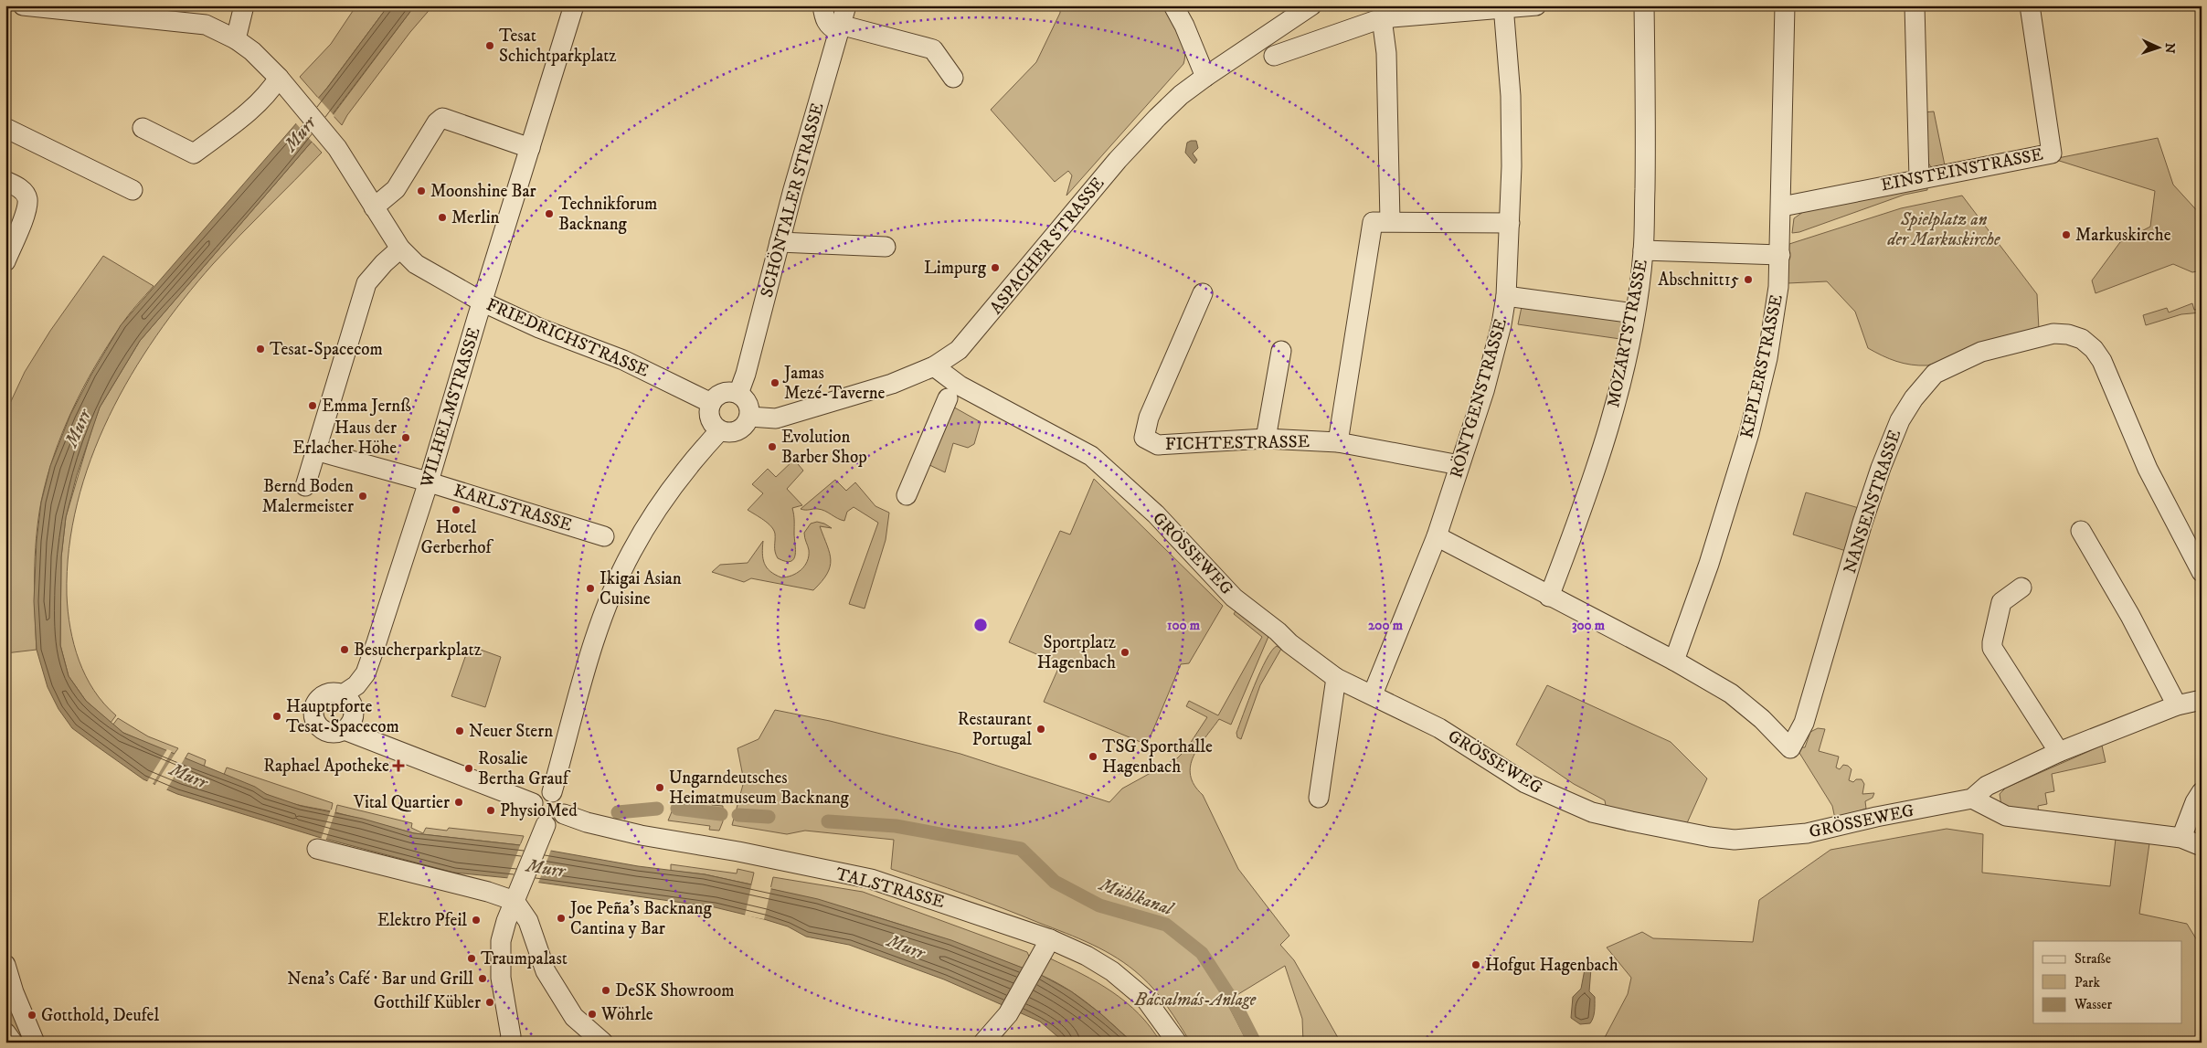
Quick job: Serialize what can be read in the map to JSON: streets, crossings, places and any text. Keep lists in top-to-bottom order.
{
  "streets": {
    "street": [
      "EINSTEINSTRASSE",
      "SCHÖNTALER STRASSE",
      "ASPACHER STRASSE",
      "MOZARTSTRASSE",
      "FRIEDRICHSTRASSE",
      "KEPLERSTRASSE",
      "RÖNTGENSTRASSE",
      "WILHELMSTRASSE",
      "FICHTESTRASSE",
      "NANSENSTRASSE",
      "KARLSTRASSE",
      "GRÖSSEWEG",
      "TALSTRASSE"
    ]
  },
  "crossings": [
    ["EINSTEINSTRASSE", "KEPLERSTRASSE"],
    ["SCHÖNTALER STRASSE", "ASPACHER STRASSE"],
    ["SCHÖNTALER STRASSE", "FRIEDRICHSTRASSE"],
    ["ASPACHER STRASSE", "FRIEDRICHSTRASSE"],
    ["ASPACHER STRASSE", "GRÖSSEWEG"],
    ["FRIEDRICHSTRASSE", "WILHELMSTRASSE"],
    ["KEPLERSTRASSE", "NANSENSTRASSE"],
    ["RÖNTGENSTRASSE", "FICHTESTRASSE"],
    ["RÖNTGENSTRASSE", "GRÖSSEWEG"],
    ["WILHELMSTRASSE", "KARLSTRASSE"]
  ],
  "water": ["Murr", "Mühlkanal"],
  "parks": ["Spielplatz an der Markuskirche", "Bácsalmás-Anlage"],
  "places": {
    "other": [
      "Tesat Schichtparkplatz",
      "Moonshine Bar",
      "Technikforum Backnang",
      "Merlin",
      "Markuskirche",
      "Limpurg",
      "Abschnitt15",
      "Tesat-Spacecom",
      "Jamas Mezé-Taverne",
      "Emma Jernß",
      "Haus der Erlacher Höhe",
      "Evolution Barber Shop",
      "Bernd Boden Malermeister",
      "Hotel Gerberhof",
      "Ikigai Asian Cuisine",
      "Besucherparkplatz",
      "Sportplatz Hagenbach",
      "Hauptpforte Tesat-Spacecom",
      "Restaurant Portugal",
      "Neuer Stern",
      "TSG Sporthalle Hagenbach",
      "Rosalie Bertha Grauf",
      "Ungarndeutsches Heimatmuseum Backnang",
      "Vital Quartier",
      "PhysioMed",
      "Joe Peña’s Backnang Cantina y Bar",
      "Elektro Pfeil",
      "Traumpalast",
      "Hofgut Hagenbach",
      "Nena's Café · Bar und Grill",
      "DeSK Showroom",
      "Gotthilf Kübler",
      "Wöhrle",
      "Gotthold, Deufel"
    ],
    "health": ["Raphael Apotheke"]
  },
  "legend": ["Straße", "Park", "Wasser"],
  "north": "right",
  "rings": ["100 m", "200 m", "300 m"]
}
